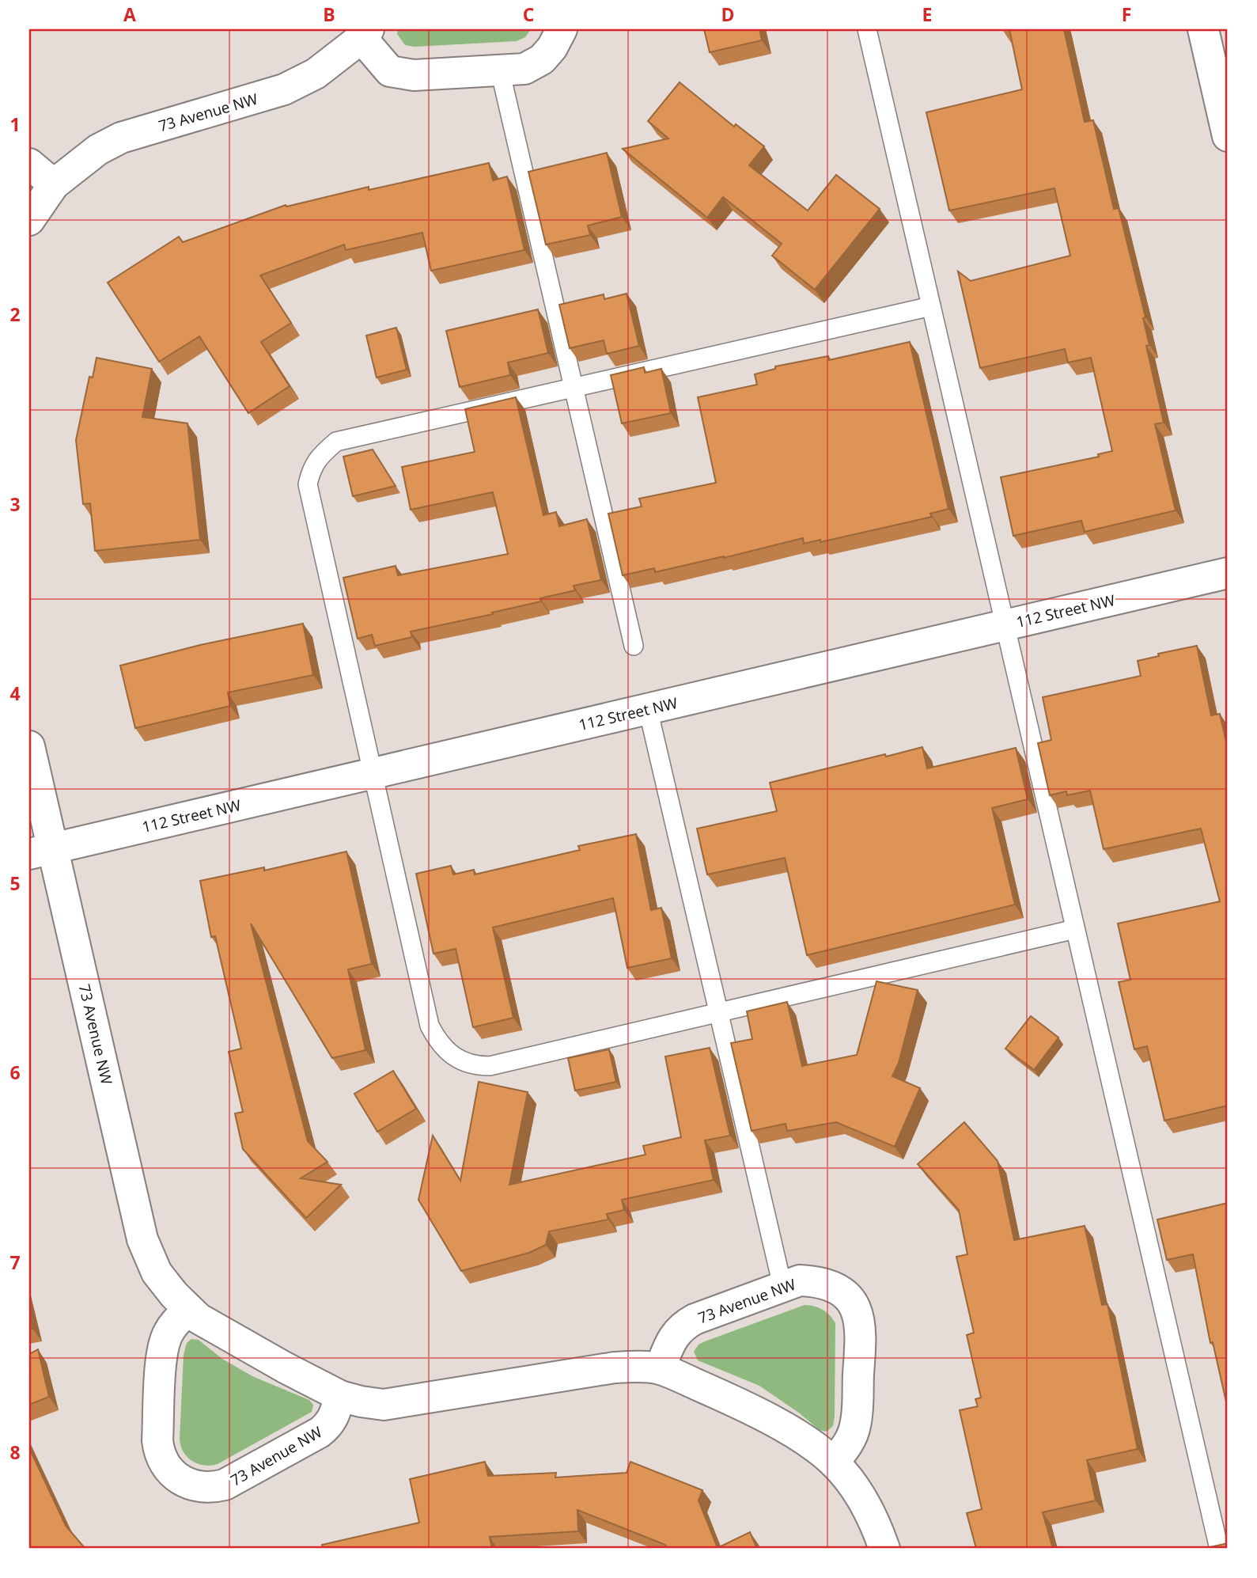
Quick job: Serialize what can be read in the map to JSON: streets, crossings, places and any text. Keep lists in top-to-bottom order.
{
  "streets": {
    "street": ["73 Avenue NW", "112 Street NW"]
  },
  "crossings": [
    ["73 Avenue NW", "112 Street NW"]
  ],
  "grid": {
    "columns": [
      "A",
      "B",
      "C",
      "D",
      "E",
      "F"
    ],
    "rows": [
      "1",
      "2",
      "3",
      "4",
      "5",
      "6",
      "7",
      "8"
    ]
  }
}
